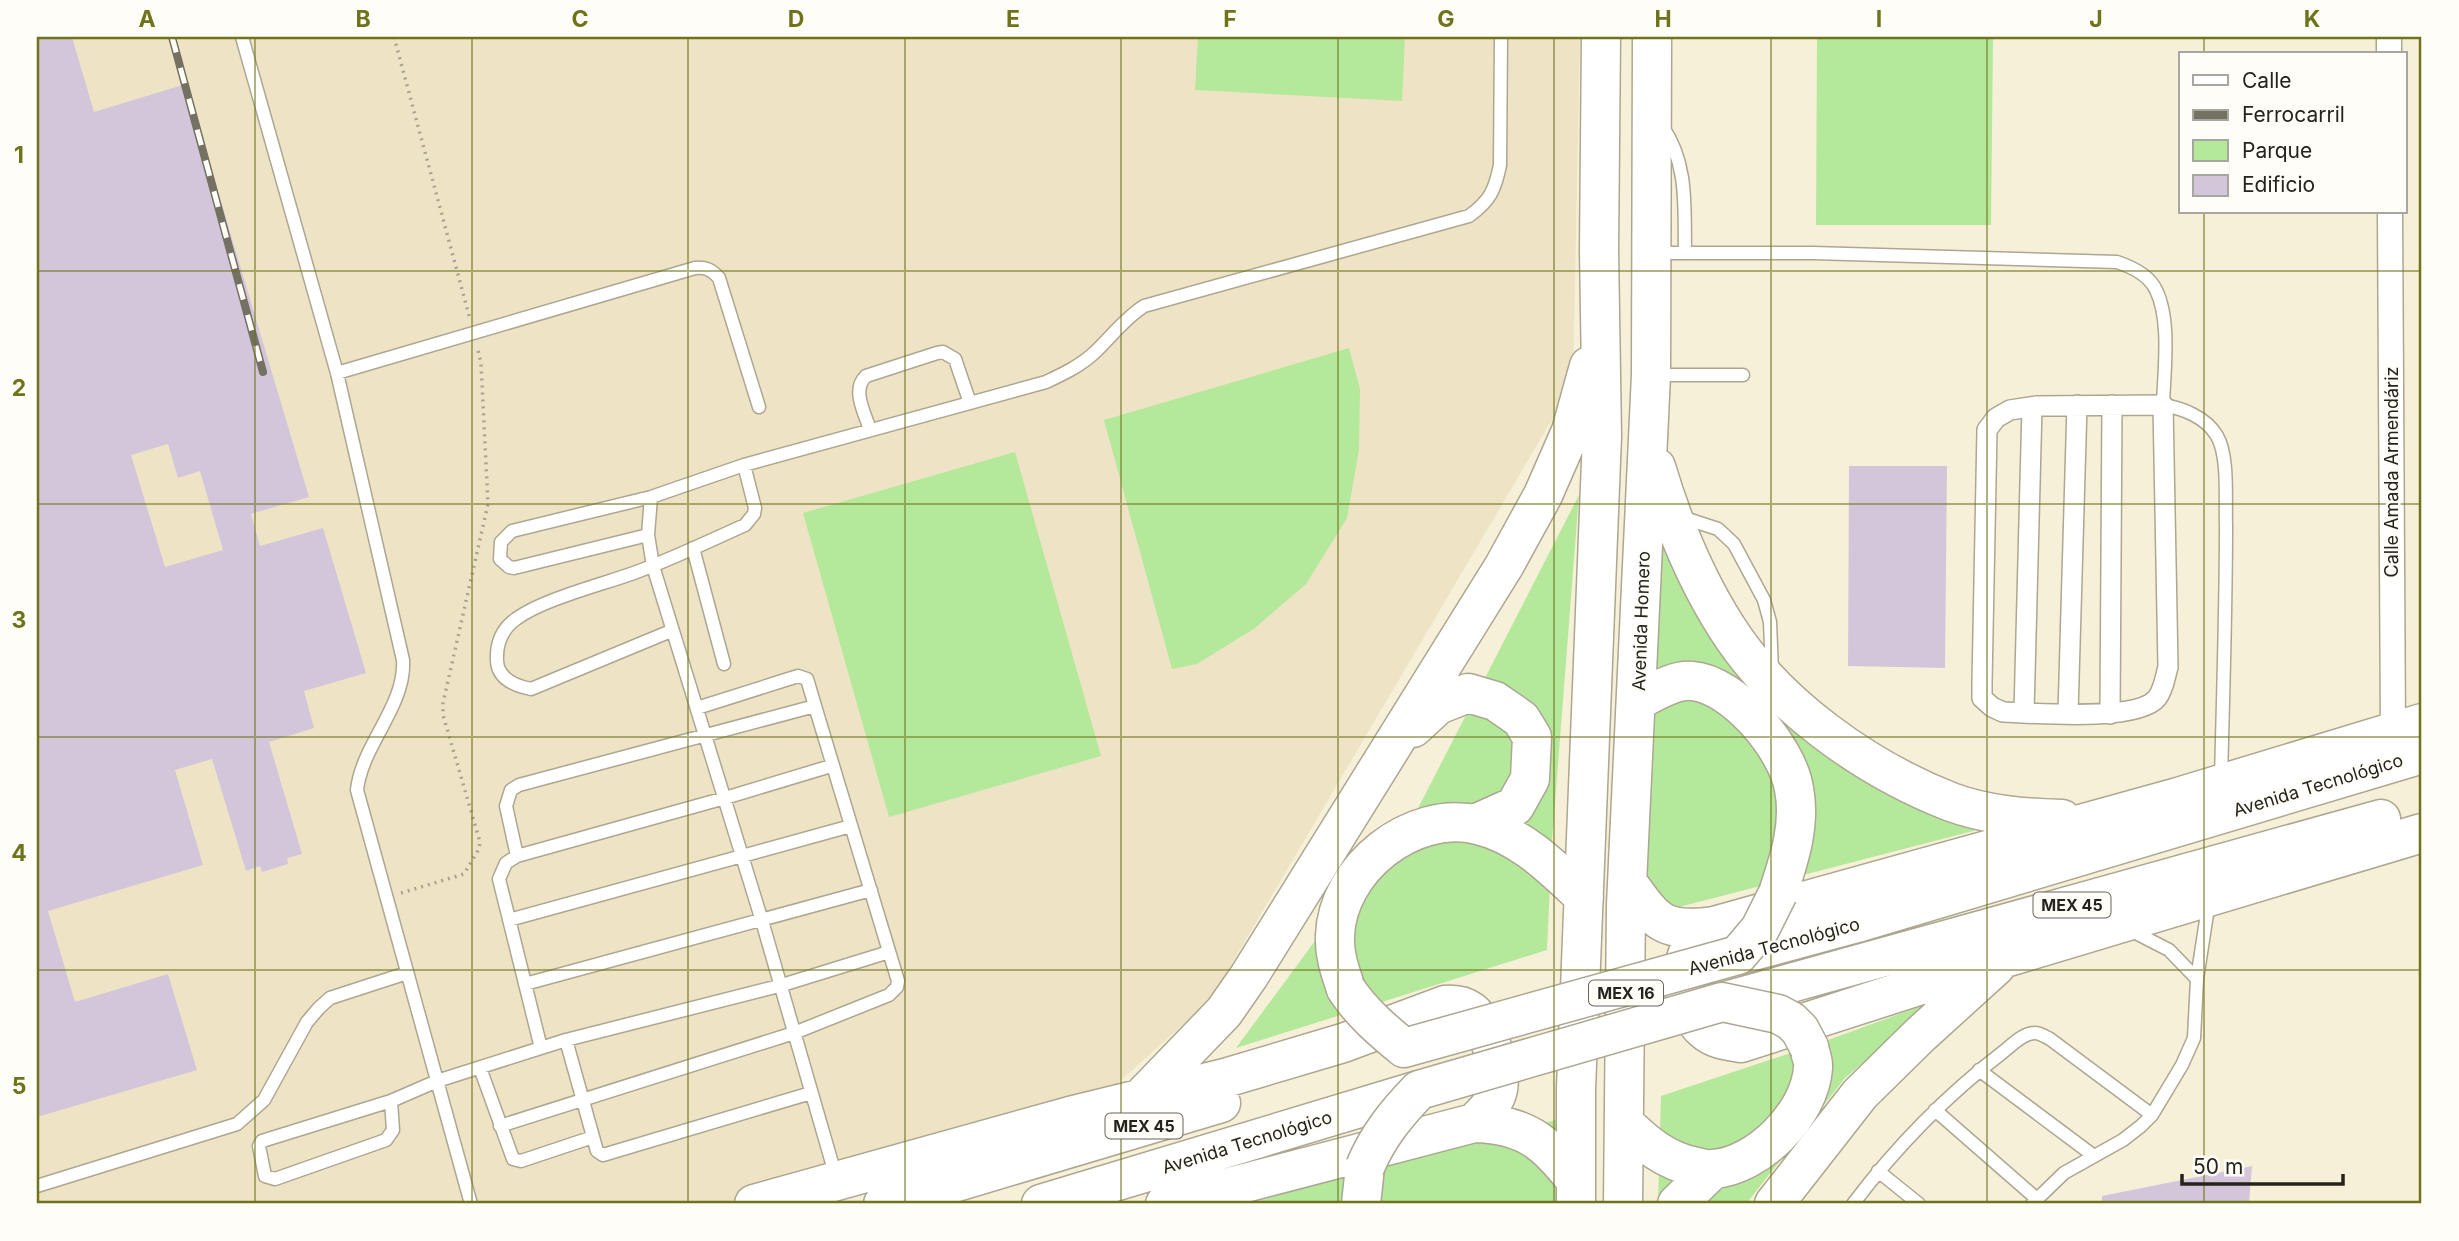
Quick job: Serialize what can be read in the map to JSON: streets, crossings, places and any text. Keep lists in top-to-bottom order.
{
  "streets": {
    "main road": [
      "Avenida Homero",
      "Avenida Tecnológico",
      "MEX 45",
      "MEX 16"
    ],
    "street": ["Calle Amada Armendáriz"]
  },
  "crossings": [
    ["Calle Amada Armendáriz", "Avenida Tecnológico"]
  ],
  "legend": [
    "Calle",
    "Ferrocarril",
    "Parque",
    "Edificio"
  ],
  "scale_bar": "50 m",
  "grid": {
    "columns": [
      "A",
      "B",
      "C",
      "D",
      "E",
      "F",
      "G",
      "H",
      "I",
      "J",
      "K"
    ],
    "rows": [
      "1",
      "2",
      "3",
      "4",
      "5"
    ]
  }
}
